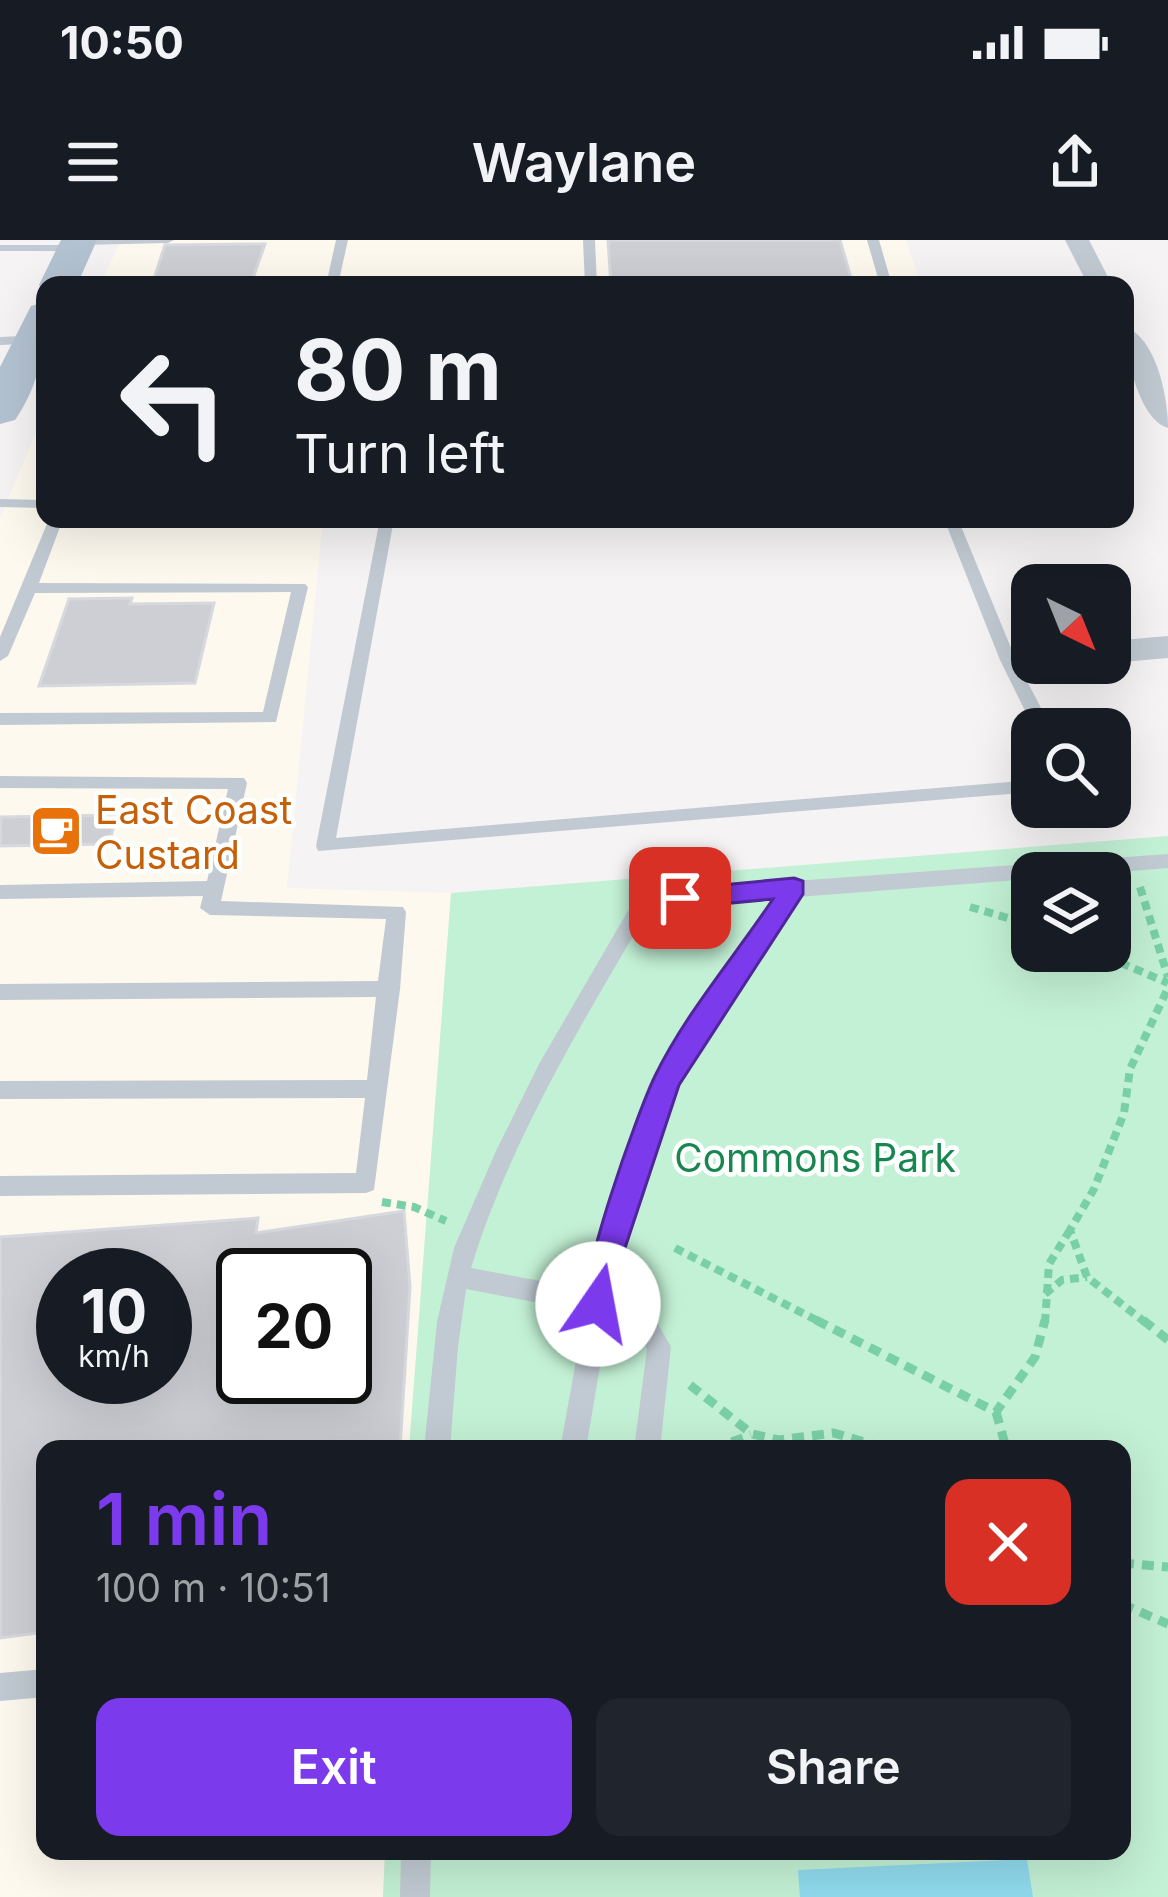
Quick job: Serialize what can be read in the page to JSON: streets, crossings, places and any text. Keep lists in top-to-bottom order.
{
  "parks": ["Commons Park"],
  "places": {
    "cafe": ["East Coast Custard"]
  },
  "north": "bottom right",
  "page": {
    "status": "10:50",
    "header": "Waylane",
    "turn": ["80 m", "Turn left"],
    "speed": "10 km/h",
    "limit": "20",
    "heading": ["1 min", "100 m · 10:51"],
    "buttons": ["Exit", "Share"]
  }
}
